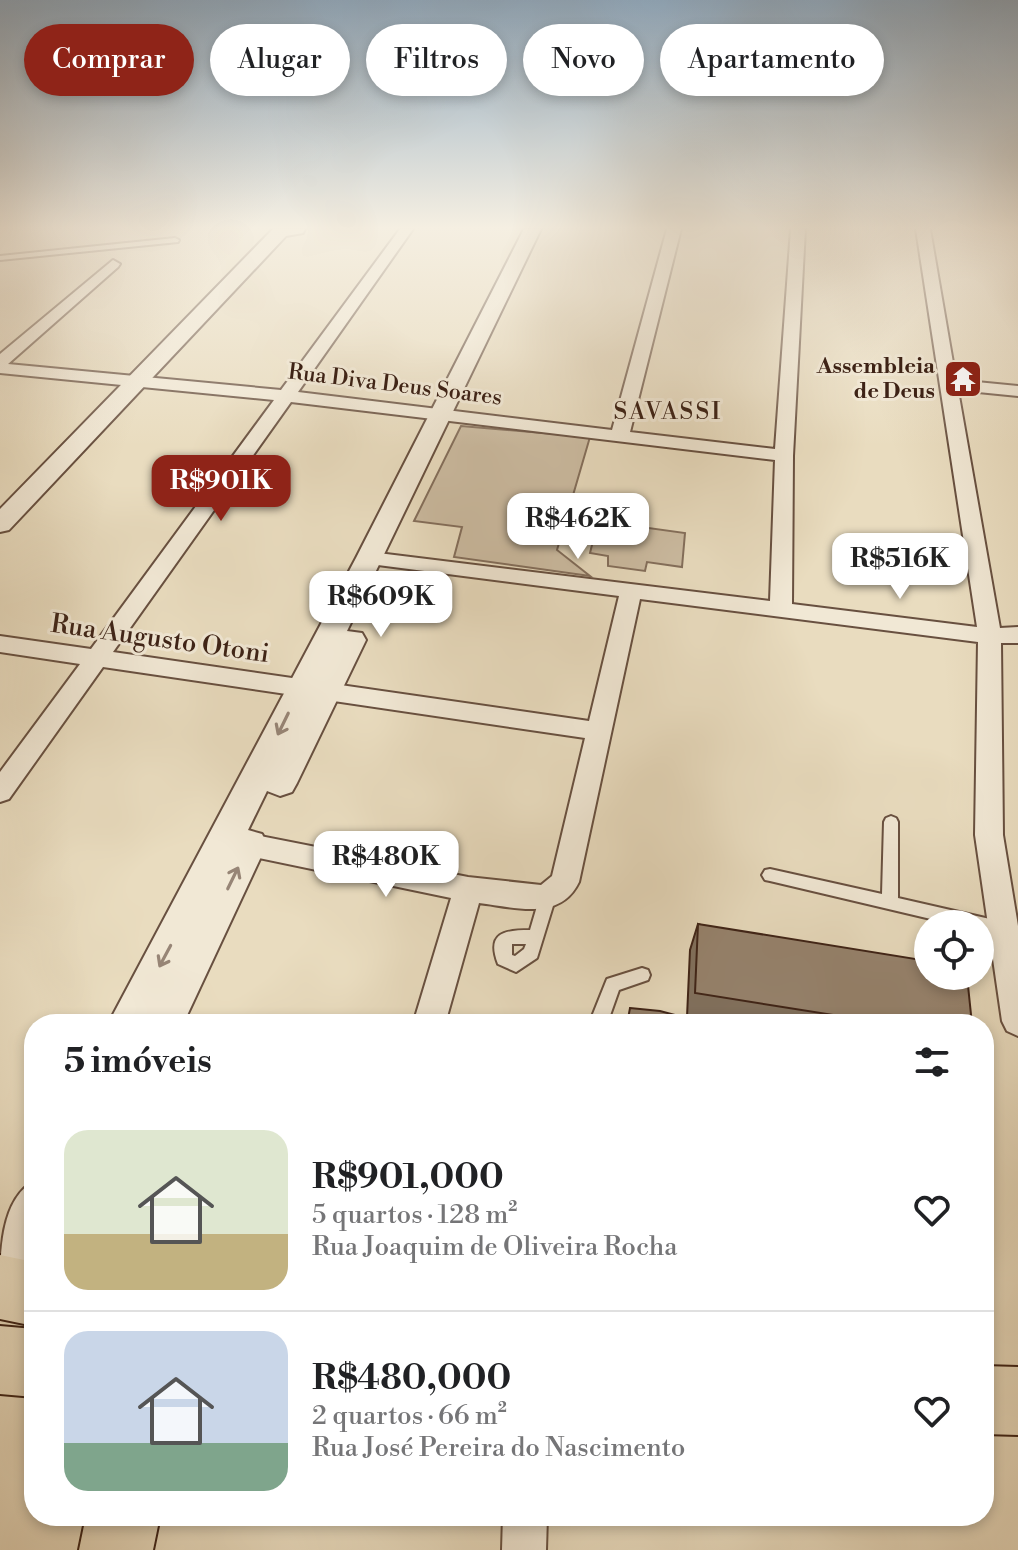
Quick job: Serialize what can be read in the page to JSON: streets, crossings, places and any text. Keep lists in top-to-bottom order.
{
  "streets": {
    "street": ["Rua Diva Deus Soares", "Rua Augusto Otoni"]
  },
  "districts": ["SAVASSI"],
  "places": {
    "temple": ["Assembleia de Deus"]
  },
  "page": {
    "chip": [
      "Comprar",
      "Alugar",
      "Filtros",
      "Novo",
      "Apartamento"
    ],
    "price": [
      "R$901K",
      "R$462K",
      "R$516K",
      "R$609K",
      "R$480K"
    ],
    "heading": "5 imóveis",
    "list": [
      {
        "name": "R$901,000",
        "note": "5 quartos · 128 m² · Rua Joaquim de Oliveira Rocha"
      },
      {
        "name": "R$480,000",
        "note": "2 quartos · 66 m² · Rua José Pereira do Nascimento"
      }
    ]
  }
}
